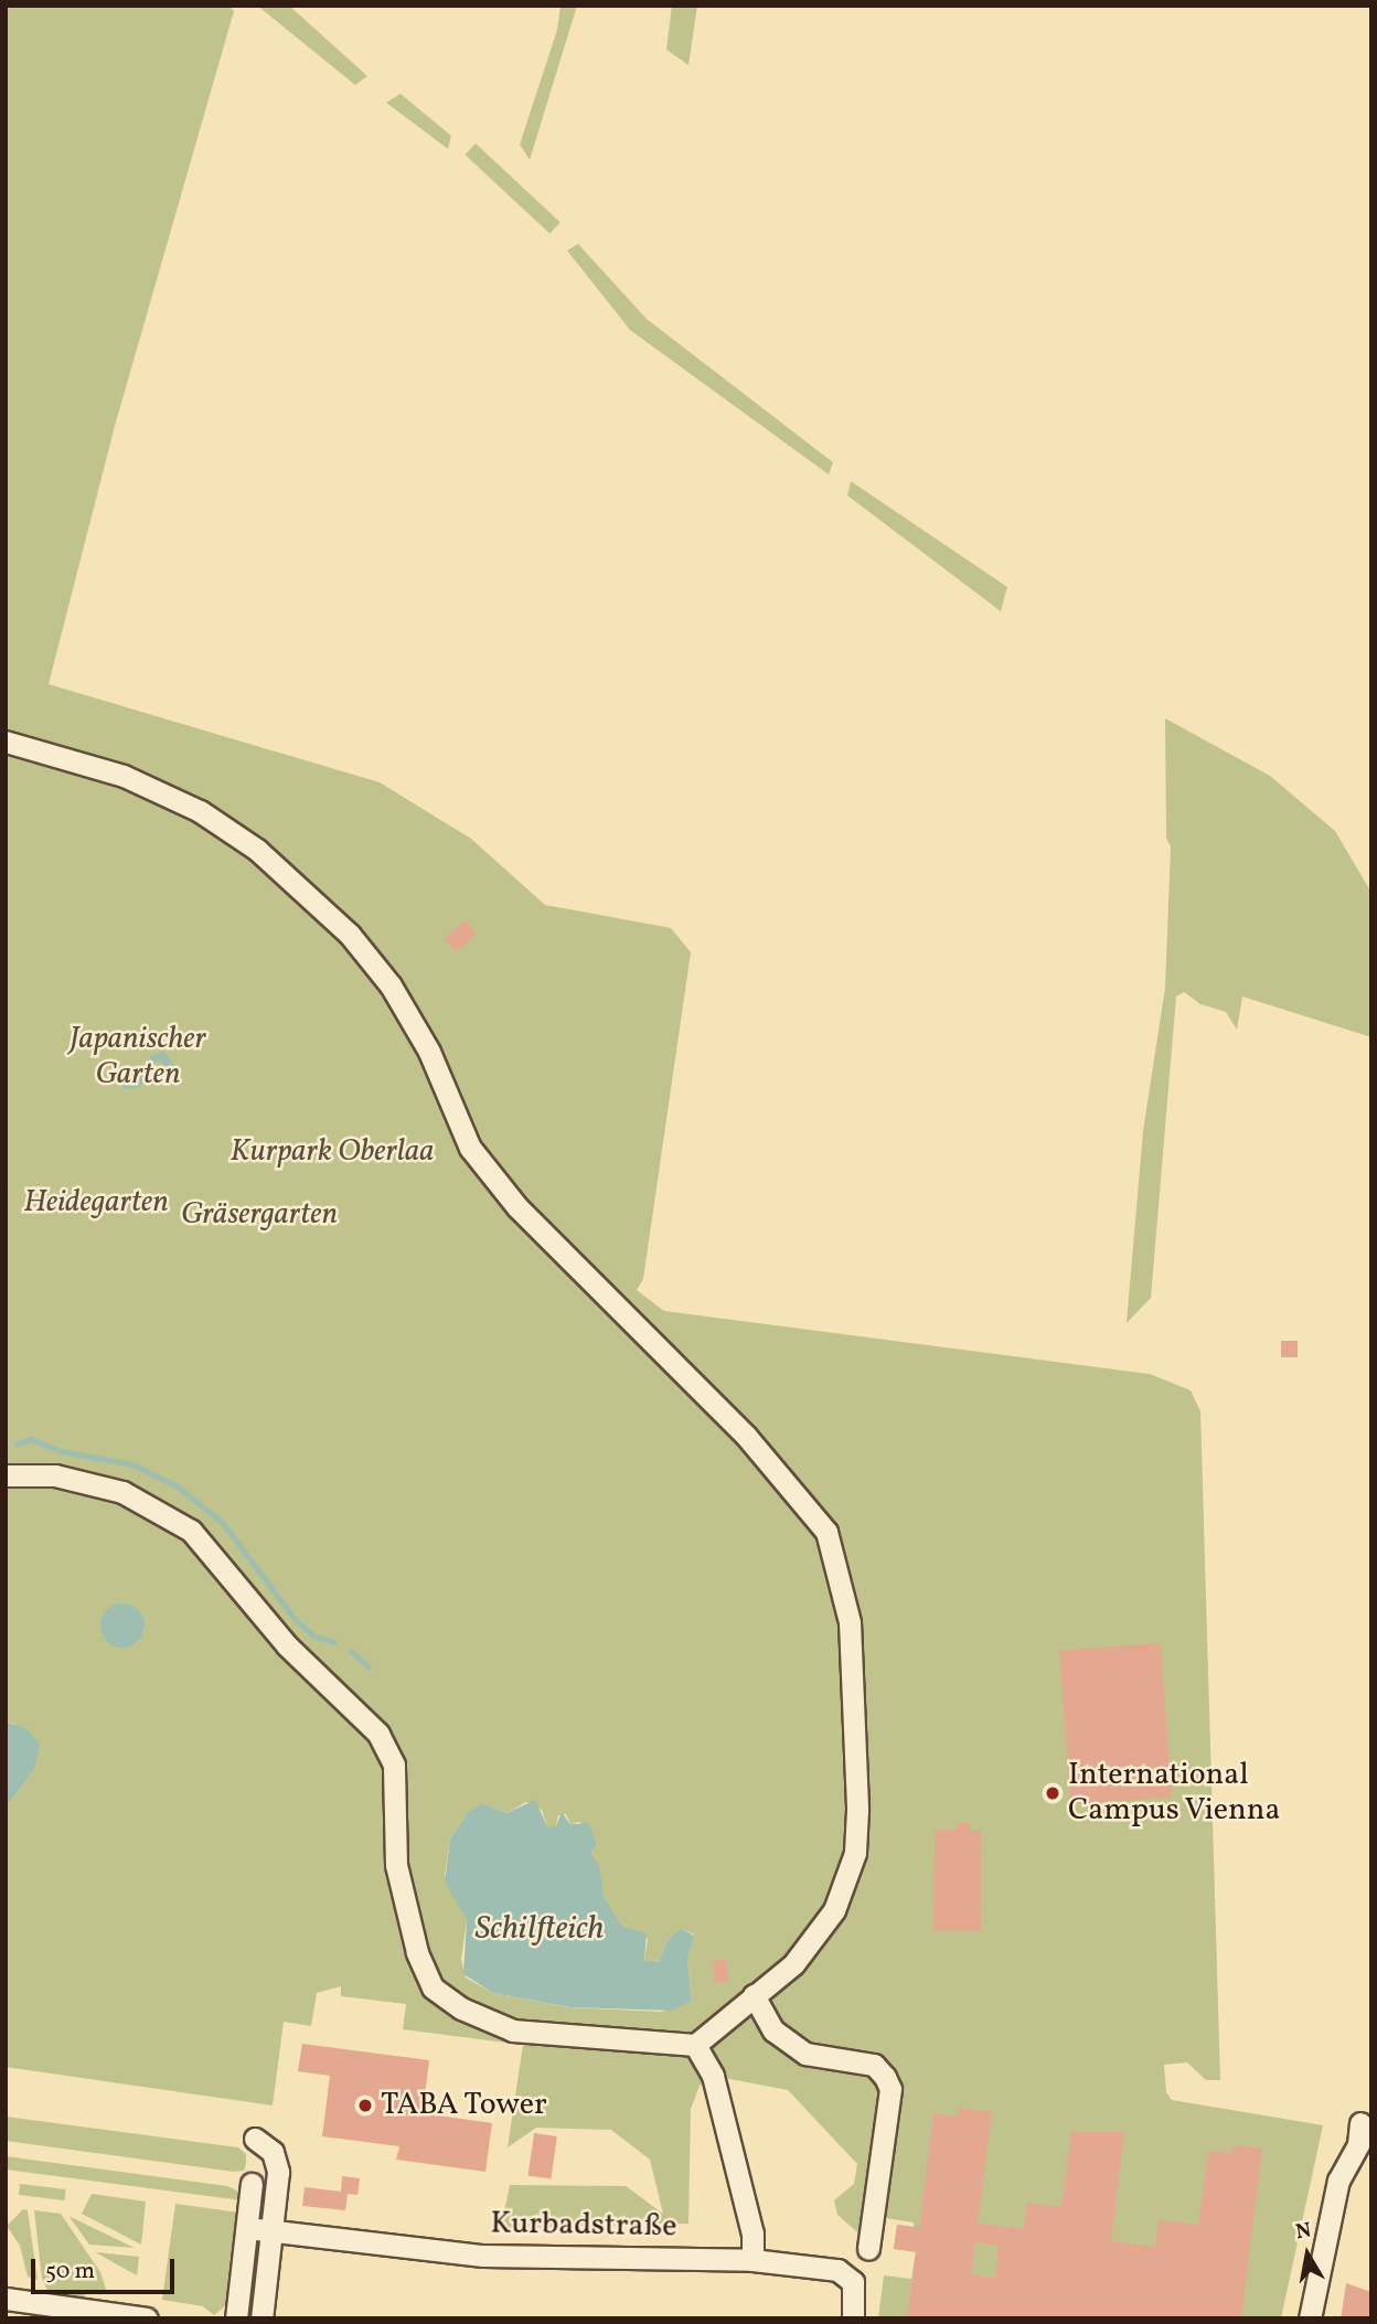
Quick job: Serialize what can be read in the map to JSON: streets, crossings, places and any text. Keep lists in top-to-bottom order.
{
  "streets": {
    "street": ["Kurbadstraße"]
  },
  "water": ["Schilfteich"],
  "parks": [
    "Japanischer Garten",
    "Kurpark Oberlaa",
    "Heidegarten",
    "Gräsergarten"
  ],
  "places": ["International Campus Vienna", "TABA Tower"],
  "scale_bar": "50 m",
  "north": "top"
}
